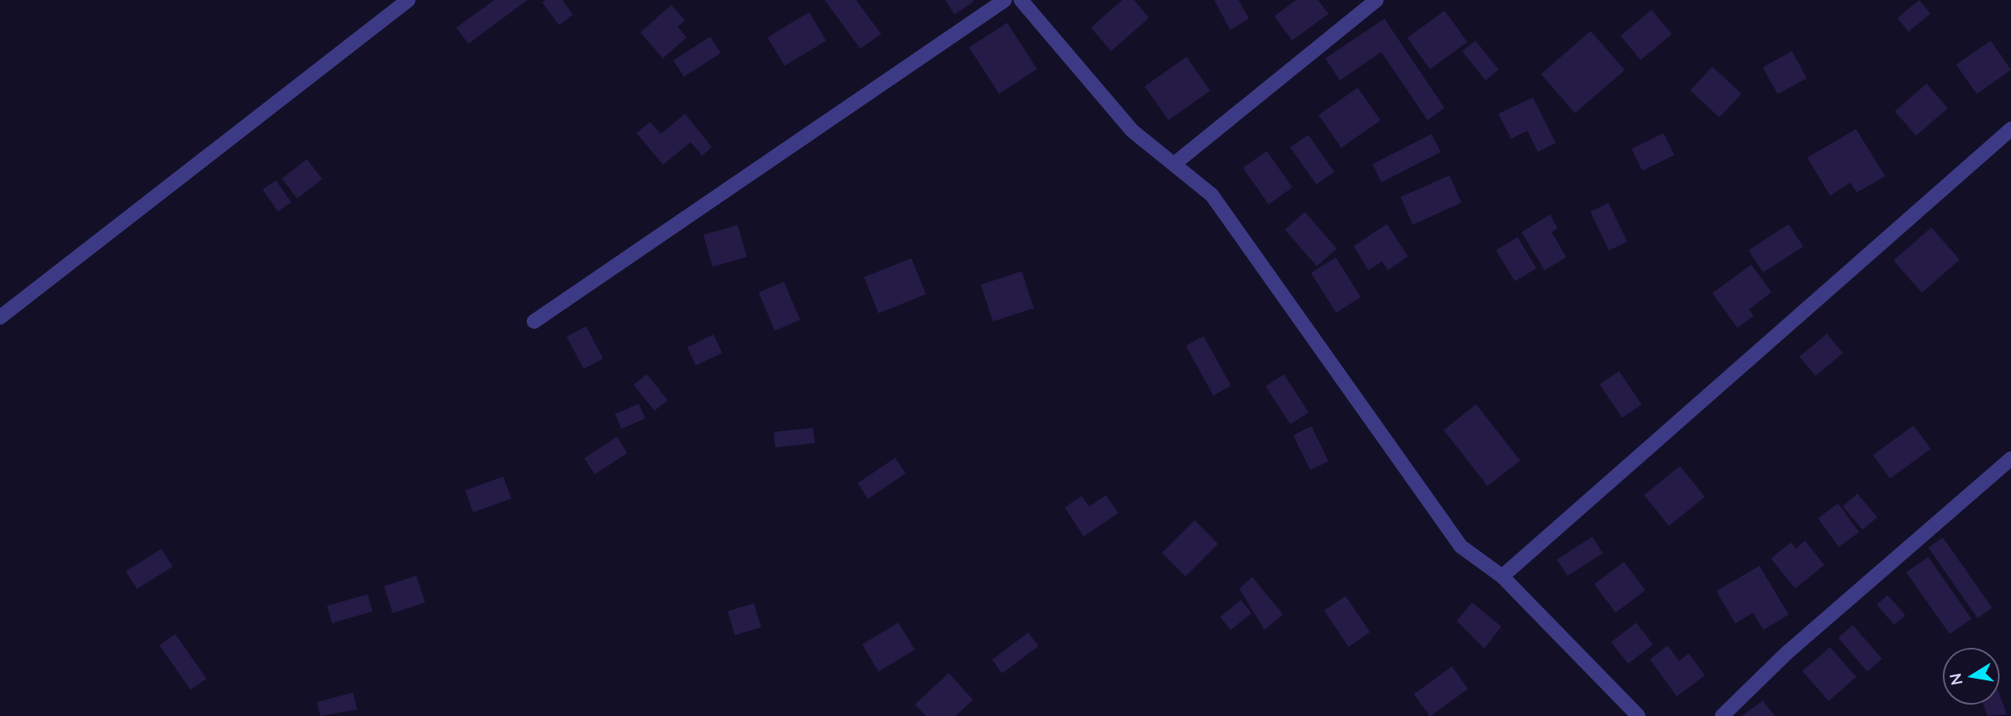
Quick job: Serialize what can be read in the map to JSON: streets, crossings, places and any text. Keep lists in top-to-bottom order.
{
  "north": "left"
}
